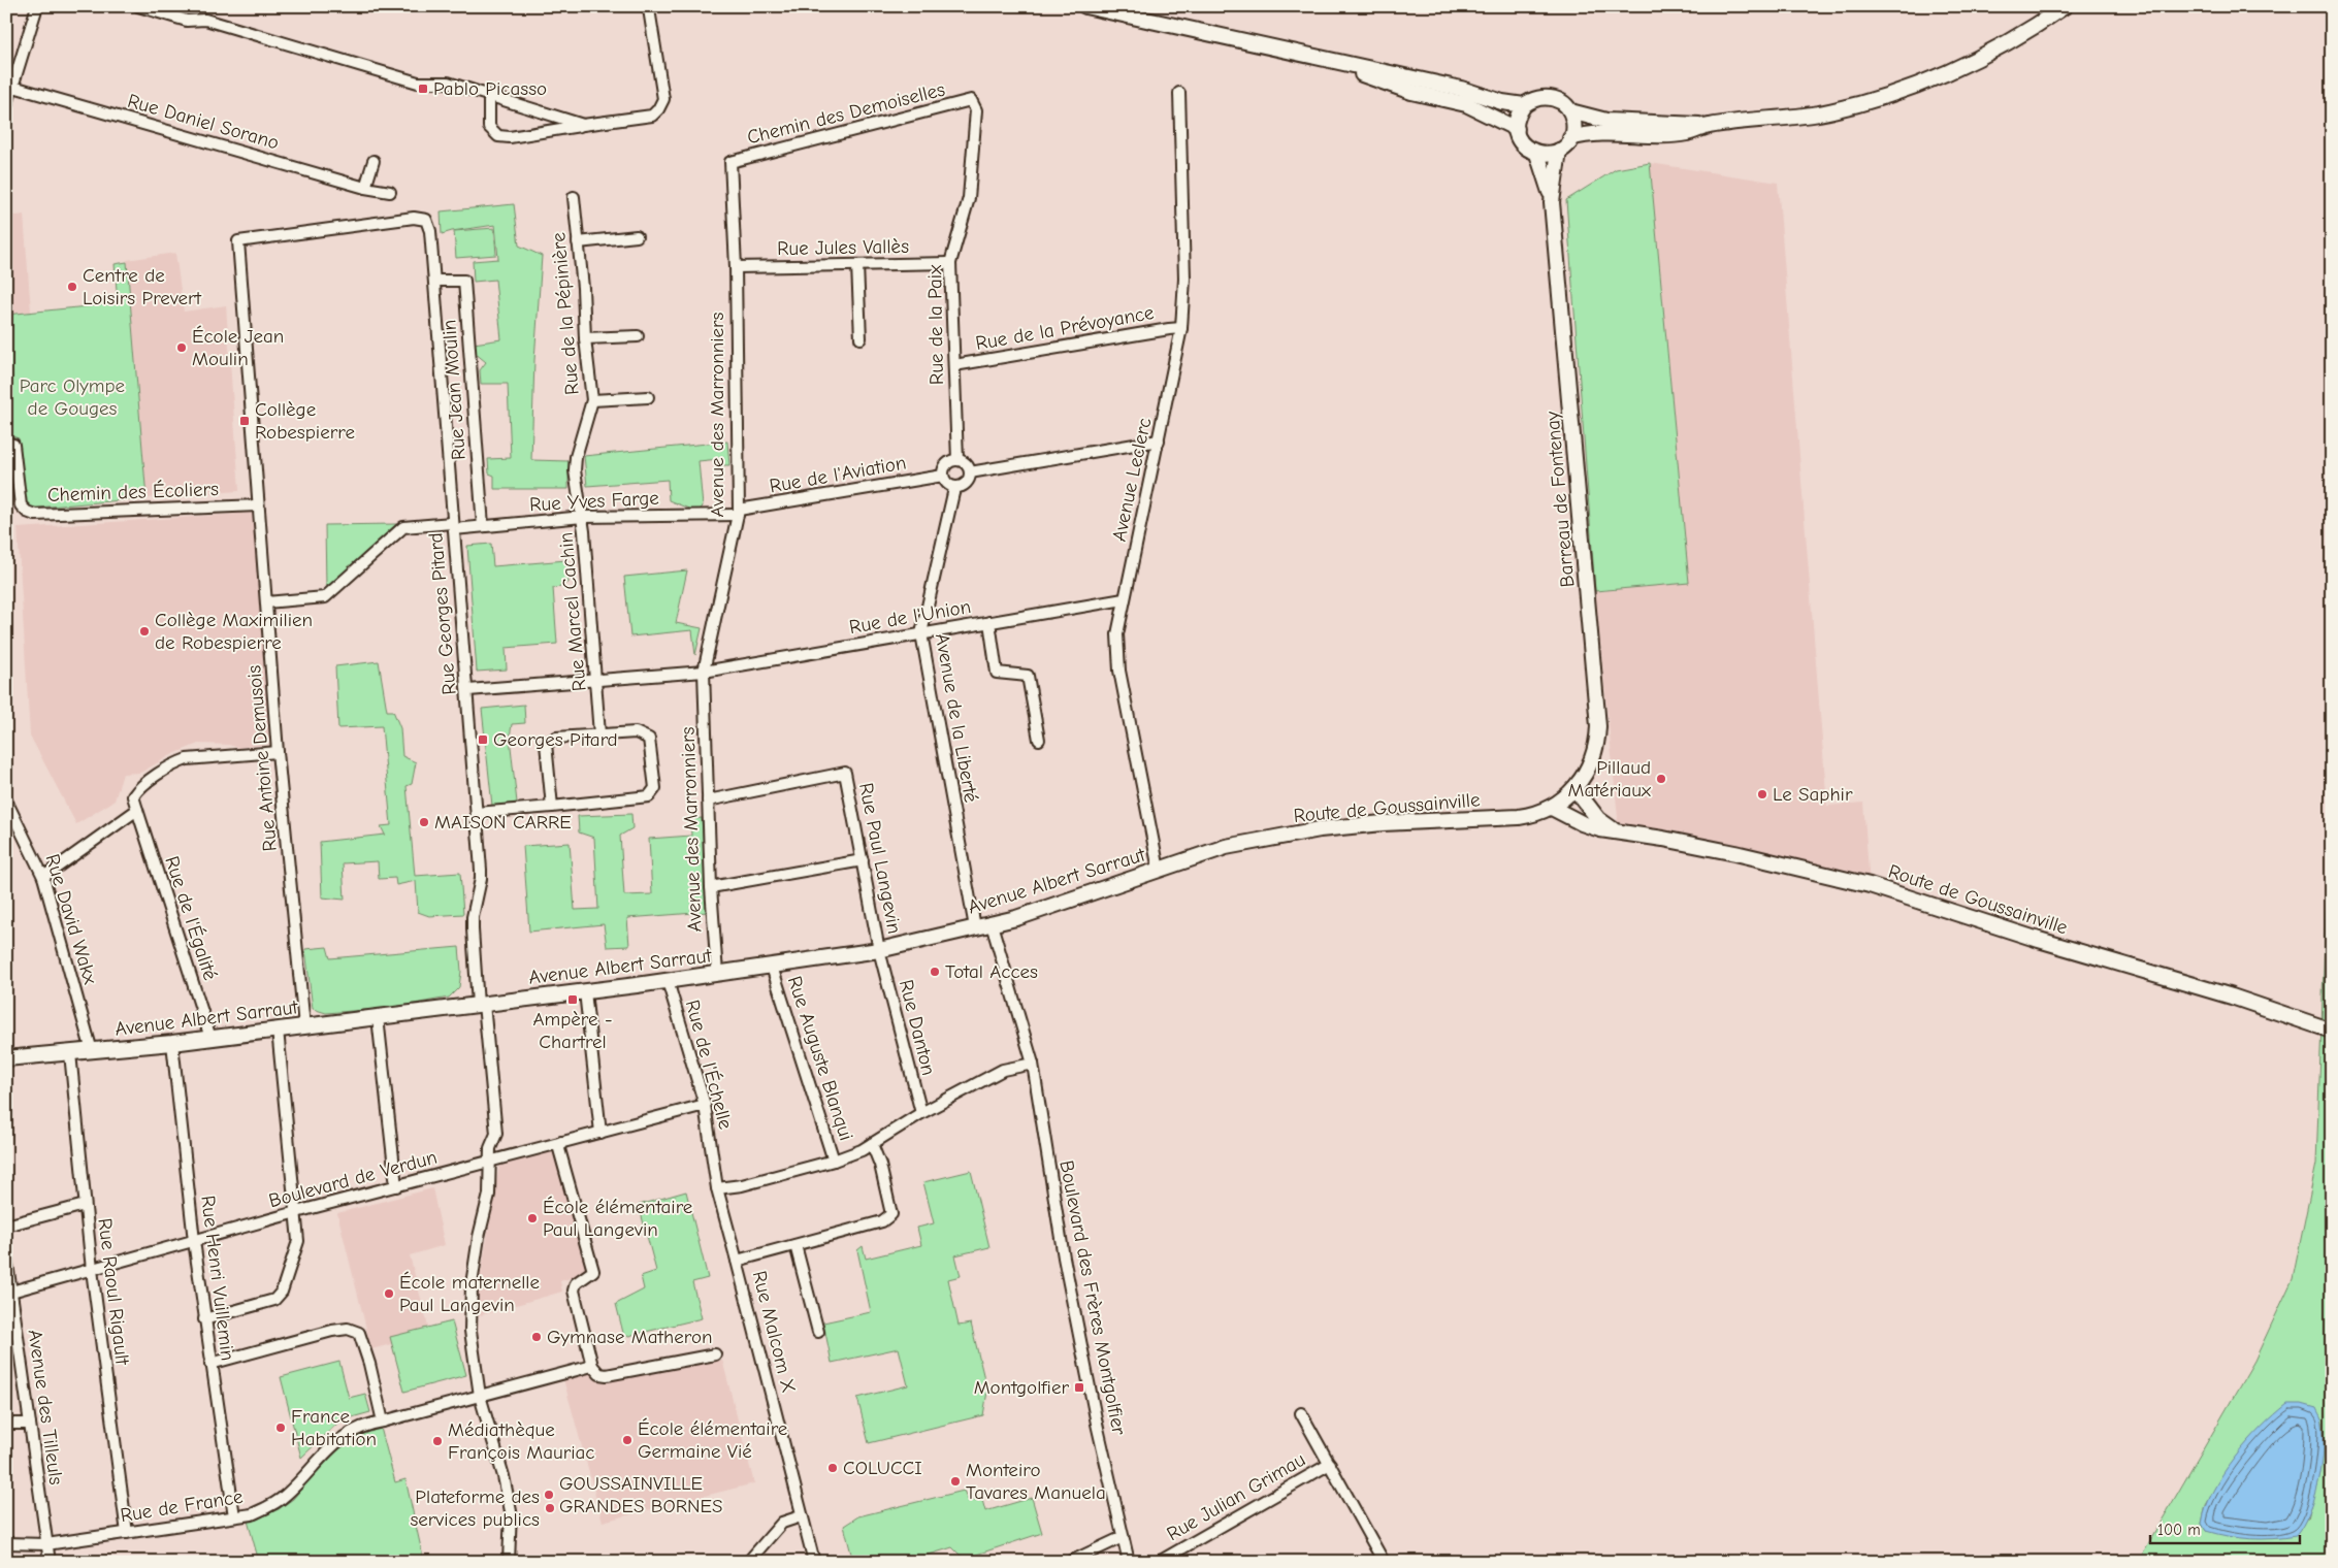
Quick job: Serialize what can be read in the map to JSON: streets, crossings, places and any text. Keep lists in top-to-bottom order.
{
  "streets": {
    "street": [
      "Chemin des Demoiselles",
      "Rue Daniel Sorano",
      "Rue Jules Vallès",
      "Rue de la Pépinière",
      "Rue de la Paix",
      "Rue de la Prévoyance",
      "Rue Jean Moulin",
      "Avenue des Marronniers",
      "Rue de l'Aviation",
      "Avenue Leclerc",
      "Chemin des Écoliers",
      "Barreau de Fontenay",
      "Rue Yves Farge",
      "Rue Marcel Cachin",
      "Rue Georges Pitard",
      "Rue de l'Union",
      "Avenue de la Liberté",
      "Rue Antoine Demusois",
      "Route de Goussainville",
      "Rue Paul Langevin",
      "Avenue Albert Sarraut",
      "Rue de l'Égalité",
      "Rue David Wakx",
      "Rue Danton",
      "Rue Auguste Blanqui",
      "Rue de l'Échelle",
      "Boulevard de Verdun",
      "Rue Henri Vuillemin",
      "Rue Raoul Rigault",
      "Boulevard des Frères Montgolfier",
      "Rue Malcom X",
      "Avenue des Tilleuls",
      "Rue Julian Grimau",
      "Rue de France"
    ]
  },
  "crossings": [
    ["Chemin des Demoiselles", "Rue de la Paix"],
    ["Chemin des Demoiselles", "Avenue des Marronniers"],
    ["Rue Jules Vallès", "Rue de la Paix"],
    ["Rue Jules Vallès", "Avenue des Marronniers"],
    ["Rue de la Pépinière", "Rue Marcel Cachin"],
    ["Rue de la Paix", "Rue de la Prévoyance"],
    ["Rue de la Paix", "Rue de l'Aviation"],
    ["Rue de la Paix", "Avenue de la Liberté"],
    ["Rue de la Prévoyance", "Avenue Leclerc"],
    ["Rue Jean Moulin", "Rue Yves Farge"],
    ["Rue Jean Moulin", "Rue Georges Pitard"],
    ["Avenue des Marronniers", "Rue de l'Aviation"],
    ["Avenue des Marronniers", "Rue Yves Farge"],
    ["Avenue des Marronniers", "Rue de l'Union"],
    ["Avenue des Marronniers", "Rue Paul Langevin"],
    ["Avenue des Marronniers", "Avenue Albert Sarraut"],
    ["Rue de l'Aviation", "Rue Yves Farge"],
    ["Rue de l'Aviation", "Avenue de la Liberté"],
    ["Avenue Leclerc", "Rue de l'Union"],
    ["Avenue Leclerc", "Avenue Albert Sarraut"],
    ["Chemin des Écoliers", "Rue Antoine Demusois"],
    ["Barreau de Fontenay", "Route de Goussainville"],
    ["Rue Yves Farge", "Rue Marcel Cachin"],
    ["Rue Yves Farge", "Rue Georges Pitard"],
    ["Rue Yves Farge", "Rue Antoine Demusois"],
    ["Rue Marcel Cachin", "Rue de l'Union"],
    ["Rue Georges Pitard", "Rue de l'Union"],
    ["Rue Georges Pitard", "Rue Antoine Demusois"],
    ["Rue Georges Pitard", "Avenue Albert Sarraut"],
    ["Rue Georges Pitard", "Boulevard de Verdun"],
    ["Rue Georges Pitard", "Rue de France"],
    ["Rue de l'Union", "Avenue de la Liberté"],
    ["Avenue de la Liberté", "Avenue Albert Sarraut"],
    ["Rue Antoine Demusois", "Avenue Albert Sarraut"],
    ["Route de Goussainville", "Avenue Albert Sarraut"],
    ["Rue Paul Langevin", "Avenue Albert Sarraut"],
    ["Rue Paul Langevin", "Rue Danton"],
    ["Avenue Albert Sarraut", "Rue de l'Égalité"],
    ["Avenue Albert Sarraut", "Rue David Wakx"],
    ["Avenue Albert Sarraut", "Rue Danton"],
    ["Avenue Albert Sarraut", "Rue Auguste Blanqui"],
    ["Avenue Albert Sarraut", "Rue de l'Échelle"],
    ["Avenue Albert Sarraut", "Rue Henri Vuillemin"],
    ["Avenue Albert Sarraut", "Rue Raoul Rigault"],
    ["Avenue Albert Sarraut", "Boulevard des Frères Montgolfier"],
    ["Rue de l'Échelle", "Boulevard de Verdun"],
    ["Rue de l'Échelle", "Rue Malcom X"],
    ["Boulevard de Verdun", "Rue Henri Vuillemin"],
    ["Boulevard de Verdun", "Rue Raoul Rigault"],
    ["Boulevard de Verdun", "Avenue des Tilleuls"],
    ["Rue Henri Vuillemin", "Rue de France"],
    ["Rue Raoul Rigault", "Rue de France"],
    ["Avenue des Tilleuls", "Rue de France"]
  ],
  "parks": ["Parc Olympe de Gouges"],
  "places": {
    "transit": [
      "Pablo Picasso",
      "Collège Robespierre",
      "Georges Pitard",
      "Ampère - Chartrel",
      "Montgolfier"
    ],
    "other": [
      "Centre de Loisirs Prevert",
      "École Jean Moulin",
      "Collège Maximilien de Robespierre",
      "Pillaud Matériaux",
      "Le Saphir",
      "MAISON CARRE",
      "Total Acces",
      "École élémentaire Paul Langevin",
      "École maternelle Paul Langevin",
      "Gymnase Matheron",
      "France Habitation",
      "École élémentaire Germaine Vié",
      "Médiathèque François Mauriac",
      "COLUCCI",
      "Monteiro Tavares Manuela",
      "GOUSSAINVILLE GRANDES BORNES",
      "Plateforme des services publics"
    ]
  },
  "scale_bar": "100 m"
}
